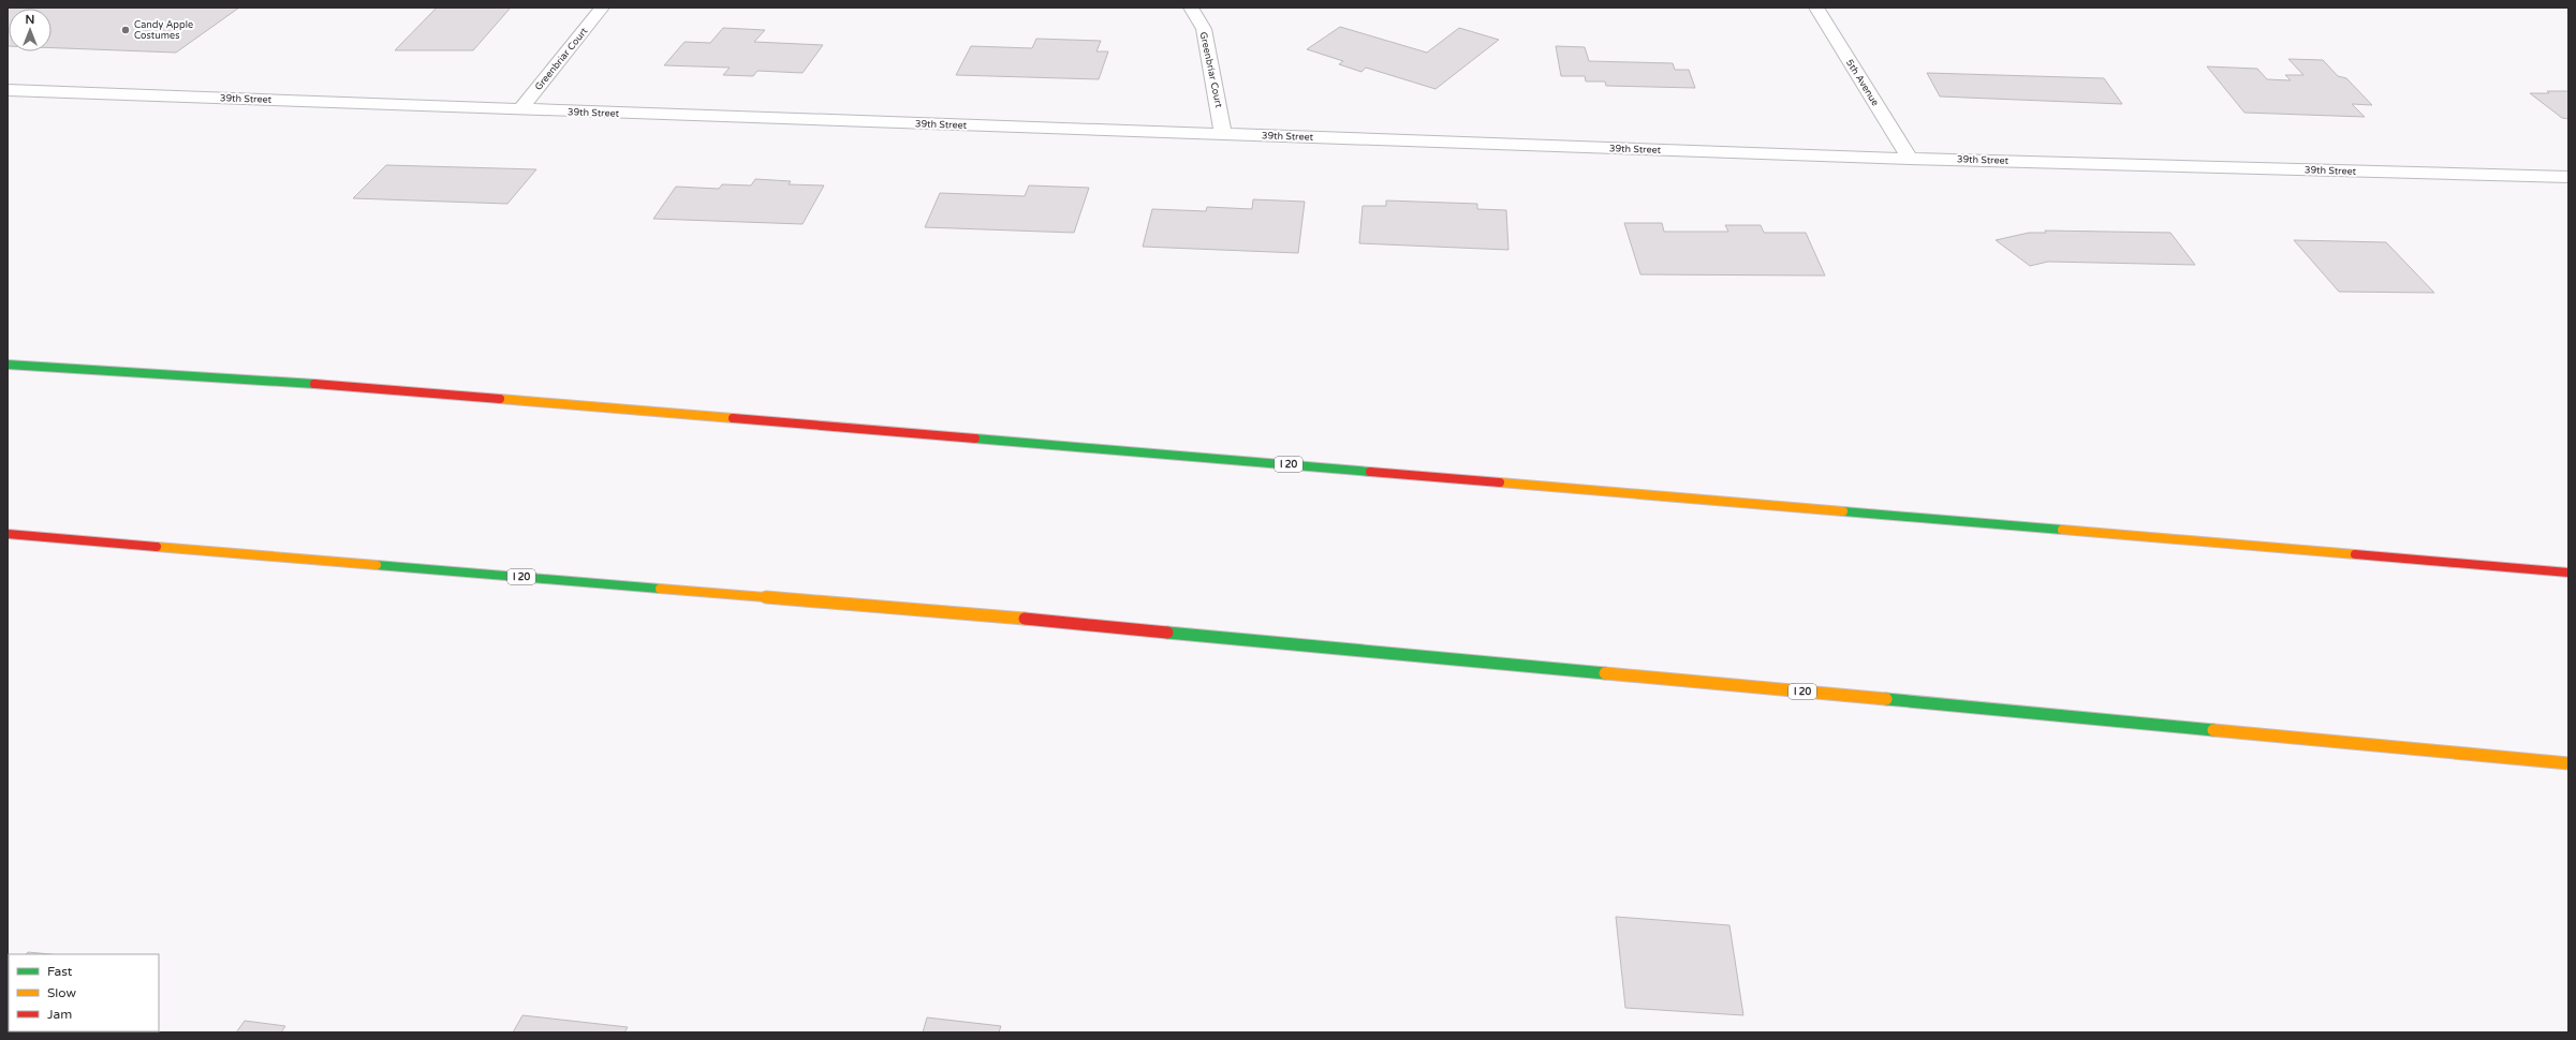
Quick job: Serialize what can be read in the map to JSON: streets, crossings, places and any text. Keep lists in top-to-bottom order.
{
  "streets": {
    "highway": ["I 20"],
    "street": ["Greenbriar Court", "5th Avenue", "39th Street"]
  },
  "crossings": [
    ["Greenbriar Court", "39th Street"],
    ["5th Avenue", "39th Street"]
  ],
  "places": ["Candy Apple Costumes"],
  "legend": ["Fast", "Slow", "Jam"],
  "north": "top"
}
